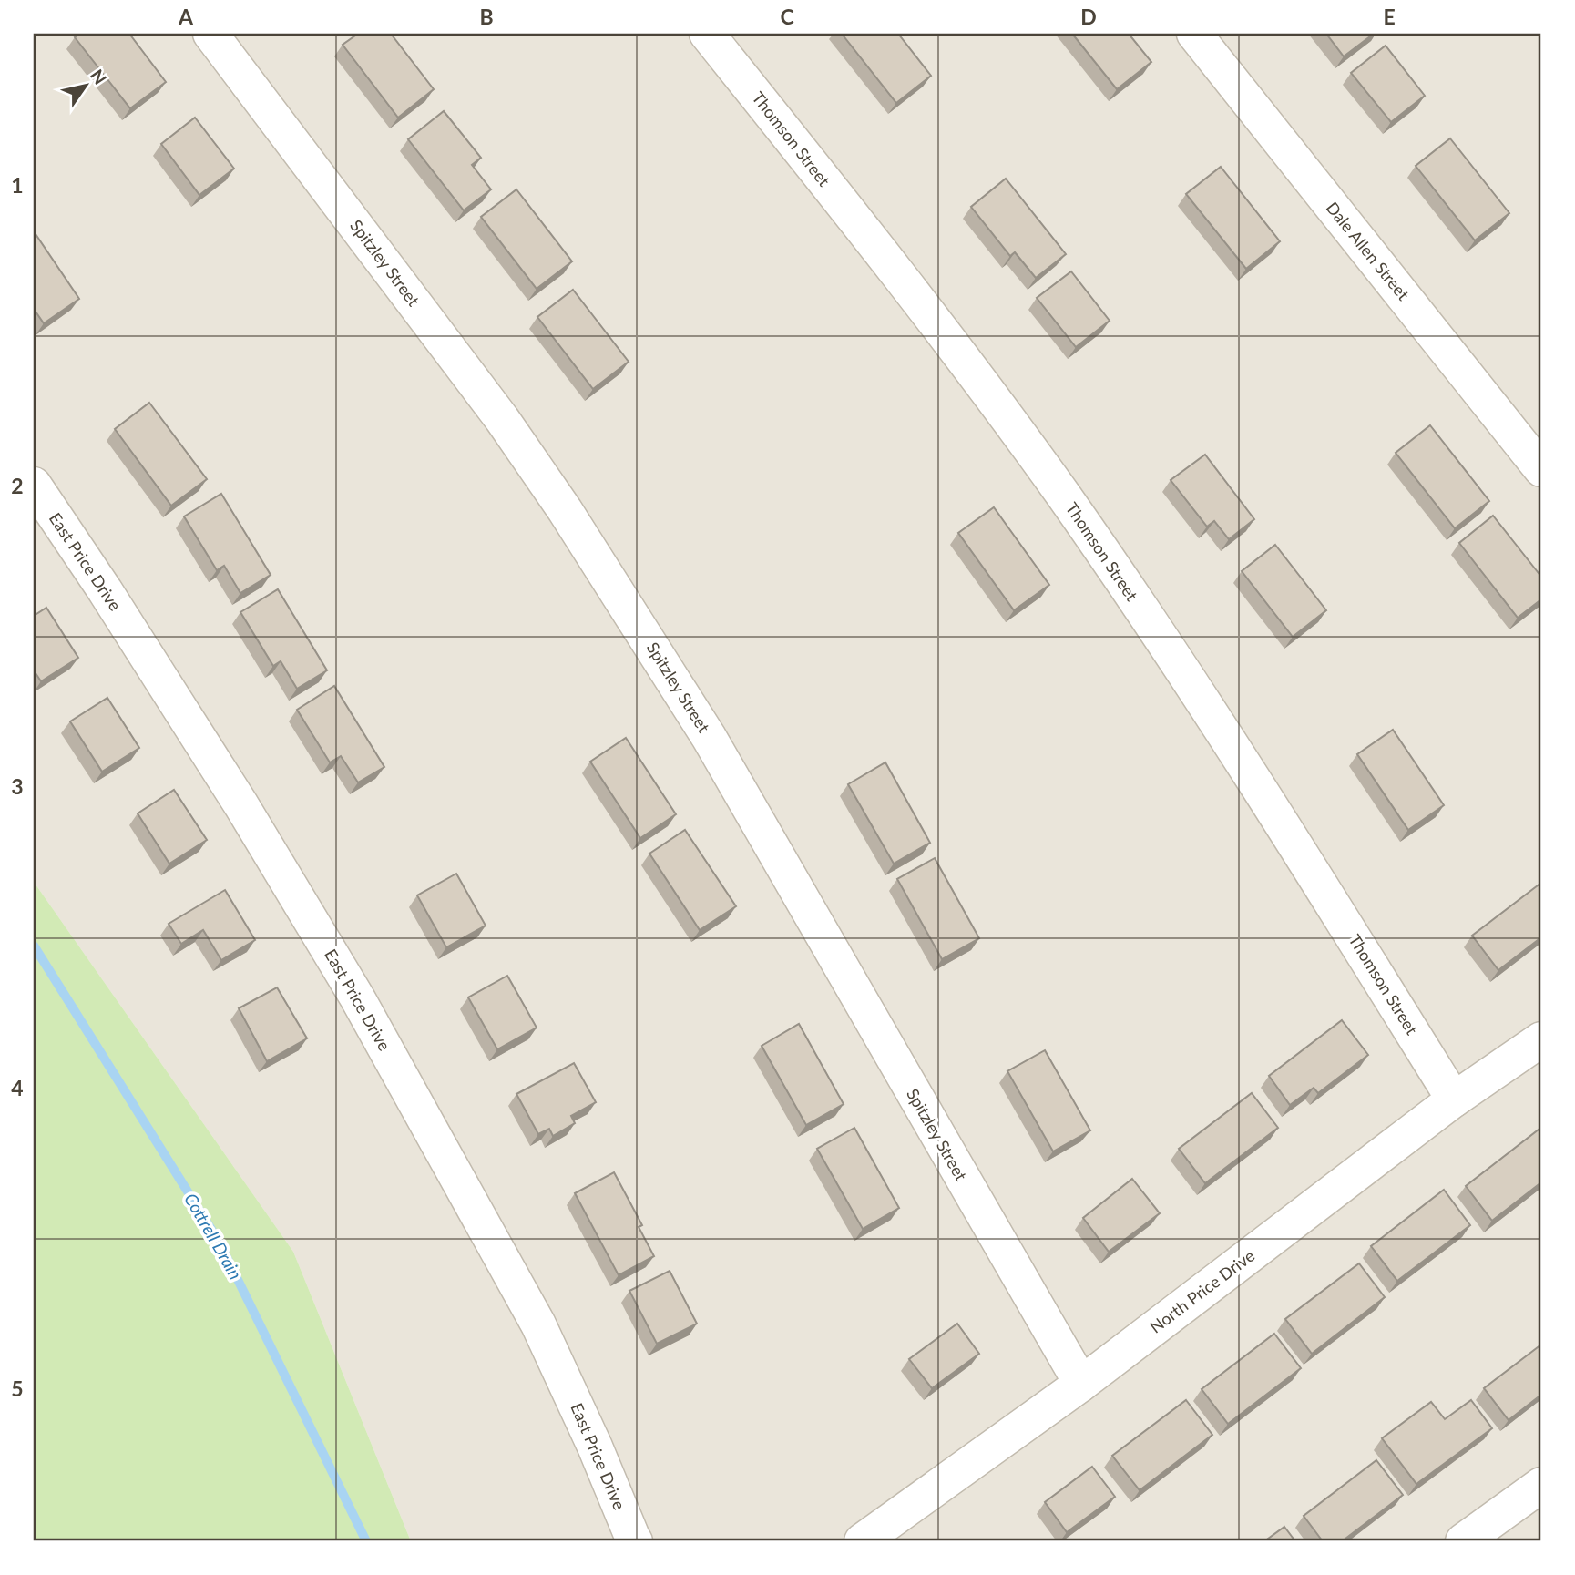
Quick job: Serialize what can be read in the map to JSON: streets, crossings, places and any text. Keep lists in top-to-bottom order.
{
  "streets": {
    "street": [
      "Thomson Street",
      "Dale Allen Street",
      "Spitzley Street",
      "East Price Drive",
      "North Price Drive"
    ]
  },
  "crossings": [
    ["Thomson Street", "North Price Drive"],
    ["Spitzley Street", "North Price Drive"]
  ],
  "water": ["Cottrell Drain"],
  "north": "top right",
  "grid": {
    "columns": [
      "A",
      "B",
      "C",
      "D",
      "E"
    ],
    "rows": [
      "1",
      "2",
      "3",
      "4",
      "5"
    ]
  }
}
